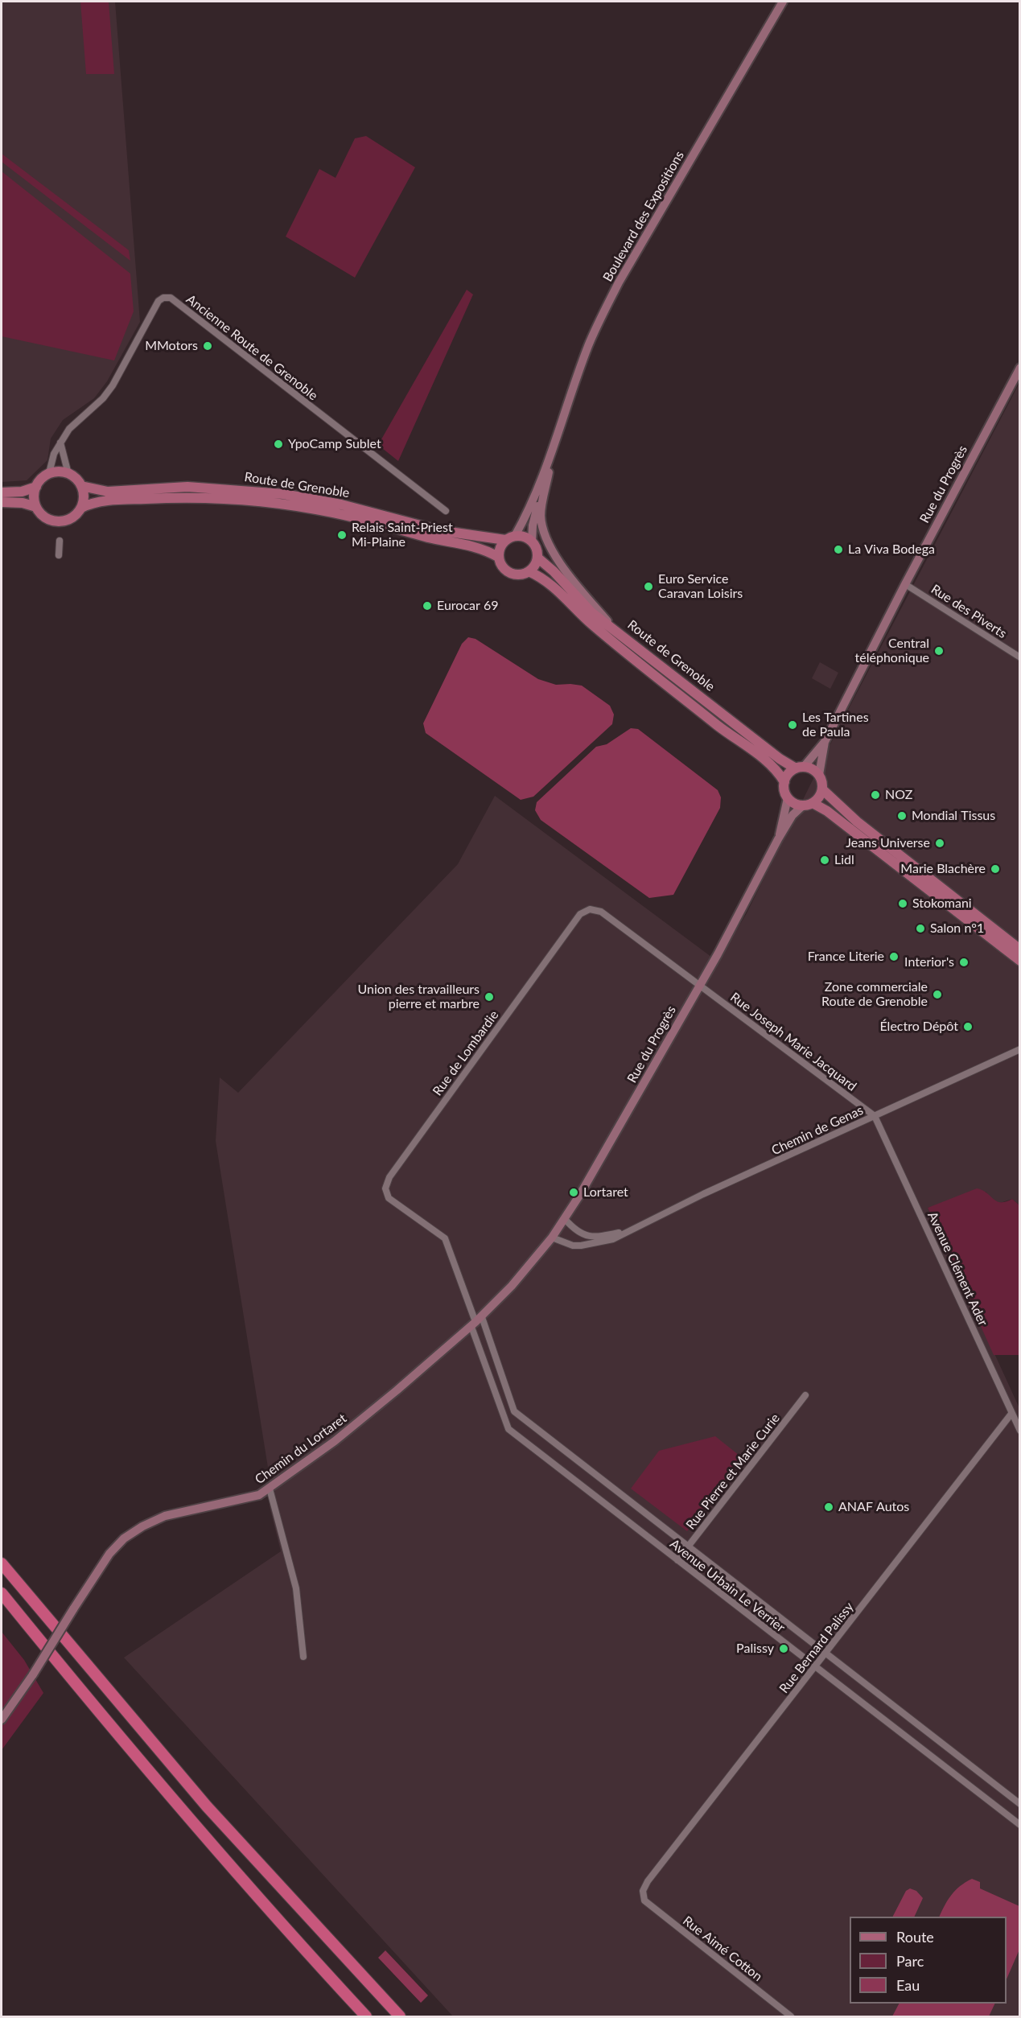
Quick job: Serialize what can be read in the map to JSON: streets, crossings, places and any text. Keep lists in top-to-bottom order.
{
  "streets": {
    "main road": ["Route de Grenoble"],
    "street": [
      "Boulevard des Expositions",
      "Ancienne Route de Grenoble",
      "Rue du Progrès",
      "Rue des Piverts",
      "Rue Joseph Marie Jacquard",
      "Rue de Lombardie",
      "Chemin de Genas",
      "Avenue Clément Ader",
      "Chemin du Lortaret",
      "Rue Pierre et Marie Curie",
      "Avenue Urbain Le Verrier",
      "Rue Bernard Palissy",
      "Rue Aimé Cotton"
    ]
  },
  "crossings": [
    ["Boulevard des Expositions", "Route de Grenoble"],
    ["Ancienne Route de Grenoble", "Route de Grenoble"],
    ["Rue du Progrès", "Route de Grenoble"],
    ["Rue du Progrès", "Rue des Piverts"],
    ["Rue du Progrès", "Rue Joseph Marie Jacquard"],
    ["Rue du Progrès", "Rue de Lombardie"],
    ["Rue du Progrès", "Chemin de Genas"],
    ["Rue du Progrès", "Chemin du Lortaret"],
    ["Rue Joseph Marie Jacquard", "Rue de Lombardie"],
    ["Rue Joseph Marie Jacquard", "Chemin de Genas"],
    ["Rue Joseph Marie Jacquard", "Avenue Clément Ader"],
    ["Rue de Lombardie", "Chemin du Lortaret"],
    ["Rue de Lombardie", "Avenue Urbain Le Verrier"],
    ["Chemin de Genas", "Avenue Clément Ader"],
    ["Avenue Clément Ader", "Rue Bernard Palissy"],
    ["Chemin du Lortaret", "Avenue Urbain Le Verrier"],
    ["Rue Pierre et Marie Curie", "Avenue Urbain Le Verrier"],
    ["Avenue Urbain Le Verrier", "Rue Bernard Palissy"],
    ["Rue Bernard Palissy", "Rue Aimé Cotton"]
  ],
  "places": [
    "MMotors",
    "YpoCamp Sublet",
    "Relais Saint-Priest Mi-Plaine",
    "La Viva Bodega",
    "Euro Service Caravan Loisirs",
    "Eurocar 69",
    "Central téléphonique",
    "Les Tartines de Paula",
    "NOZ",
    "Mondial Tissus",
    "Jeans Universe",
    "Lidl",
    "Marie Blachère",
    "Stokomani",
    "Salon n°1",
    "France Literie",
    "Interior's",
    "Zone commerciale Route de Grenoble",
    "Union des travailleurs pierre et marbre",
    "Électro Dépôt",
    "Lortaret",
    "ANAF Autos",
    "Palissy"
  ],
  "legend": ["Route", "Parc", "Eau"]
}
